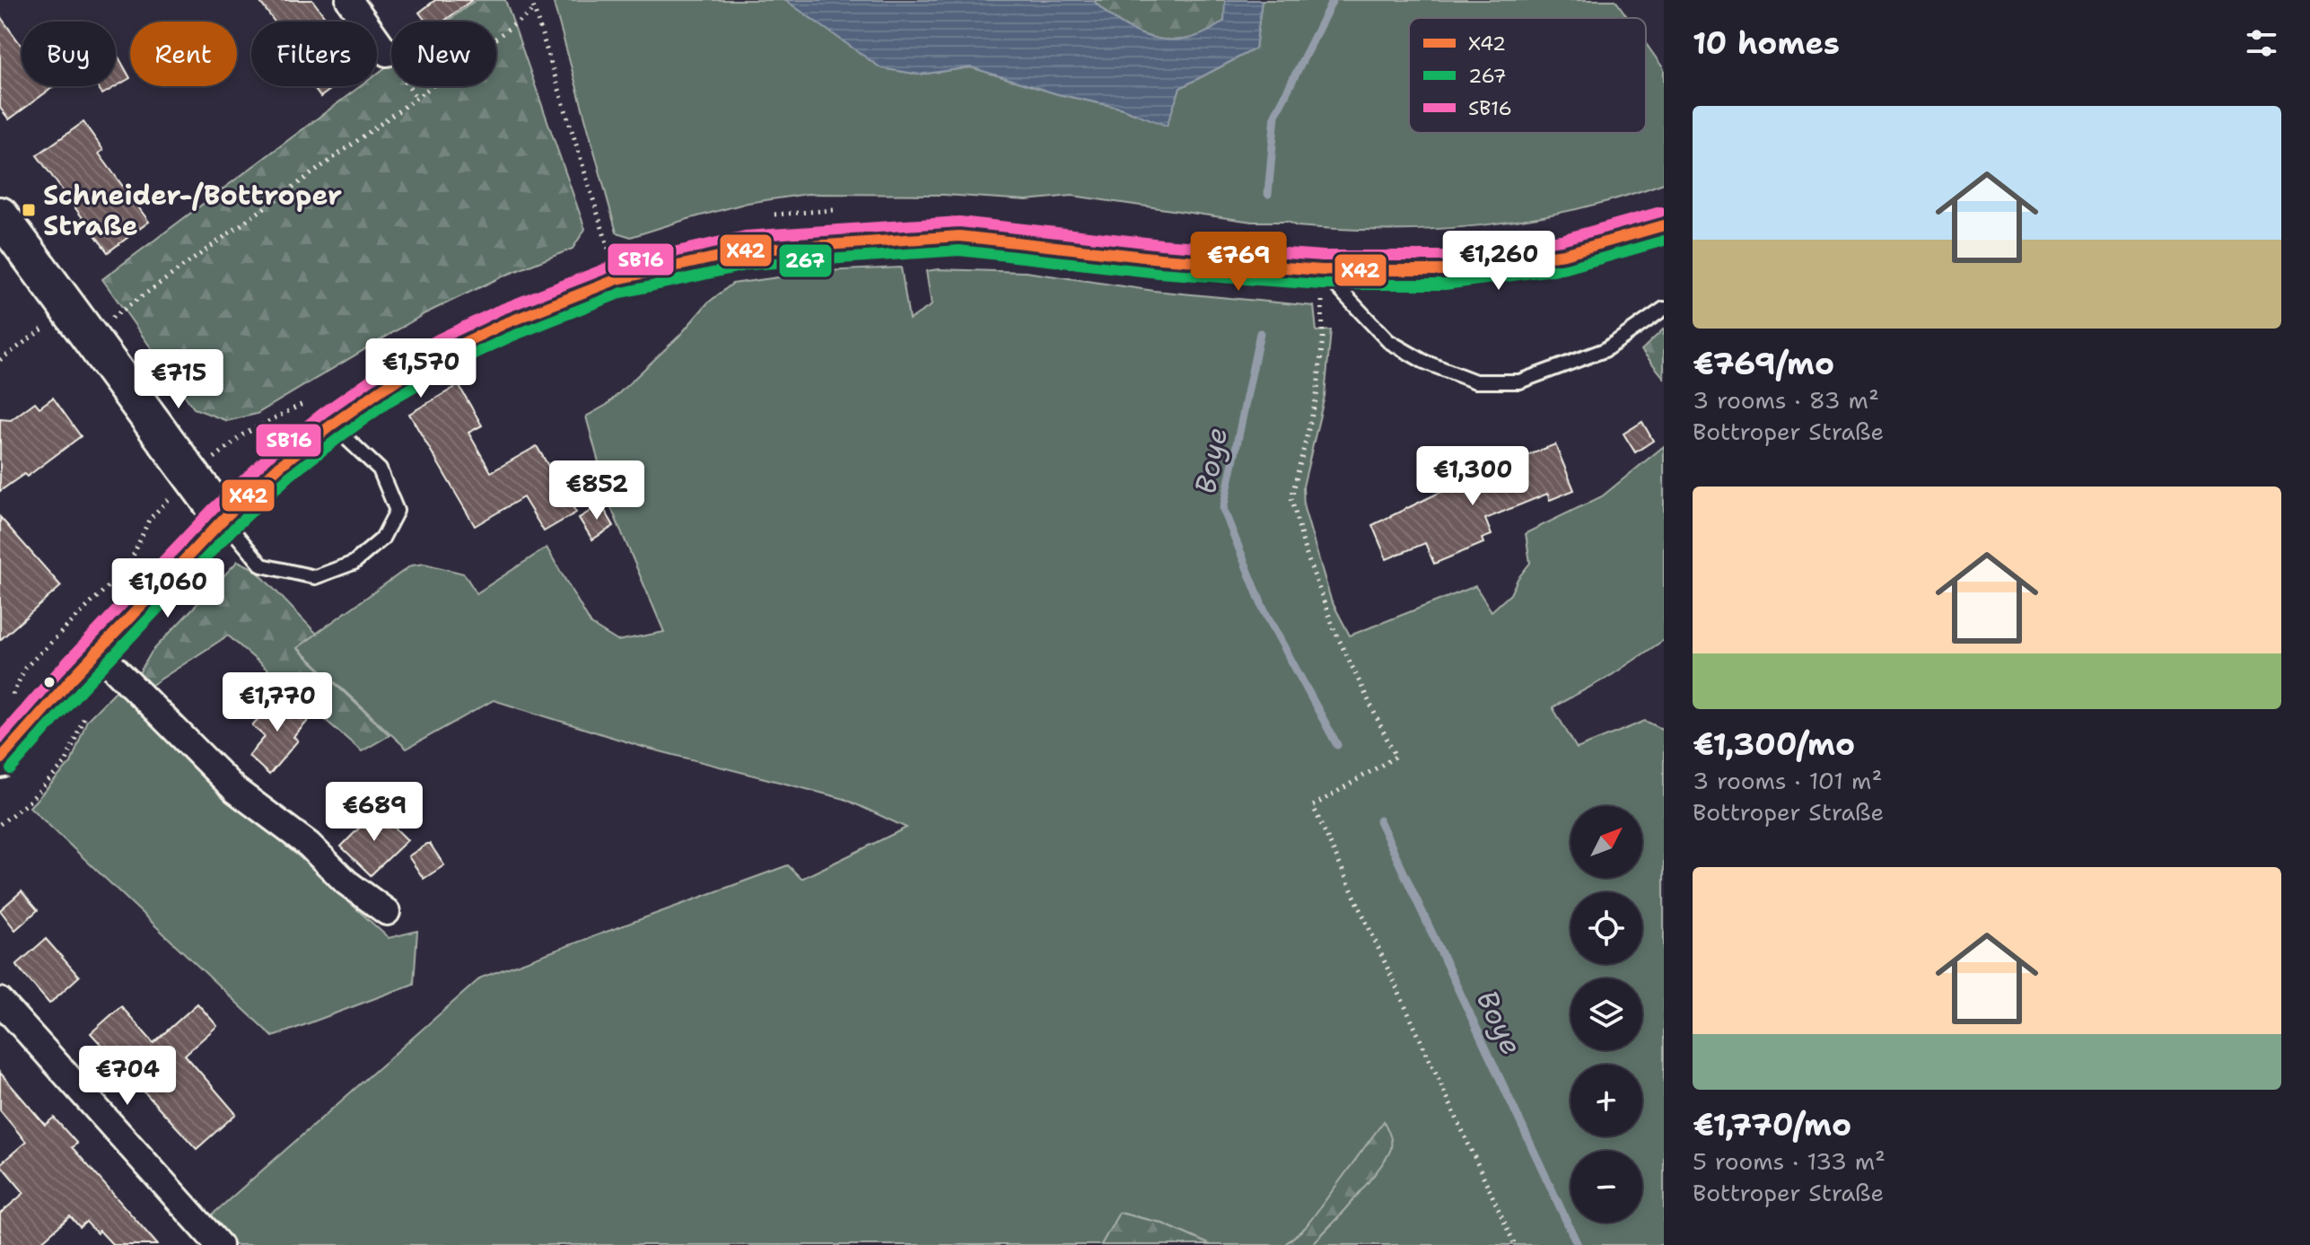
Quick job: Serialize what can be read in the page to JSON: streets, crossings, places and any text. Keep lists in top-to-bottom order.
{
  "water": ["Boye"],
  "places": {
    "transit": ["Schneider-/Bottroper Straße"]
  },
  "lines": ["transit line SB16", "transit line X42", "transit line 267"],
  "legend": ["X42", "267", "SB16"],
  "north": "top right",
  "page": {
    "heading": "10 homes",
    "chip": [
      "Buy",
      "Rent",
      "Filters",
      "New"
    ],
    "list": [
      {
        "name": "€769/mo",
        "note": "3 rooms · 83 m² · Bottroper Straße"
      },
      {
        "name": "€1,300/mo",
        "note": "3 rooms · 101 m² · Bottroper Straße"
      },
      {
        "name": "€1,770/mo",
        "note": "5 rooms · 133 m² · Bottroper Straße"
      }
    ],
    "price": [
      "€1,260",
      "€769",
      "€1,570",
      "€715",
      "€1,300",
      "€852",
      "€1,060",
      "€1,770",
      "€689",
      "€704"
    ],
    "map_buttons": ["+", "−"]
  }
}
